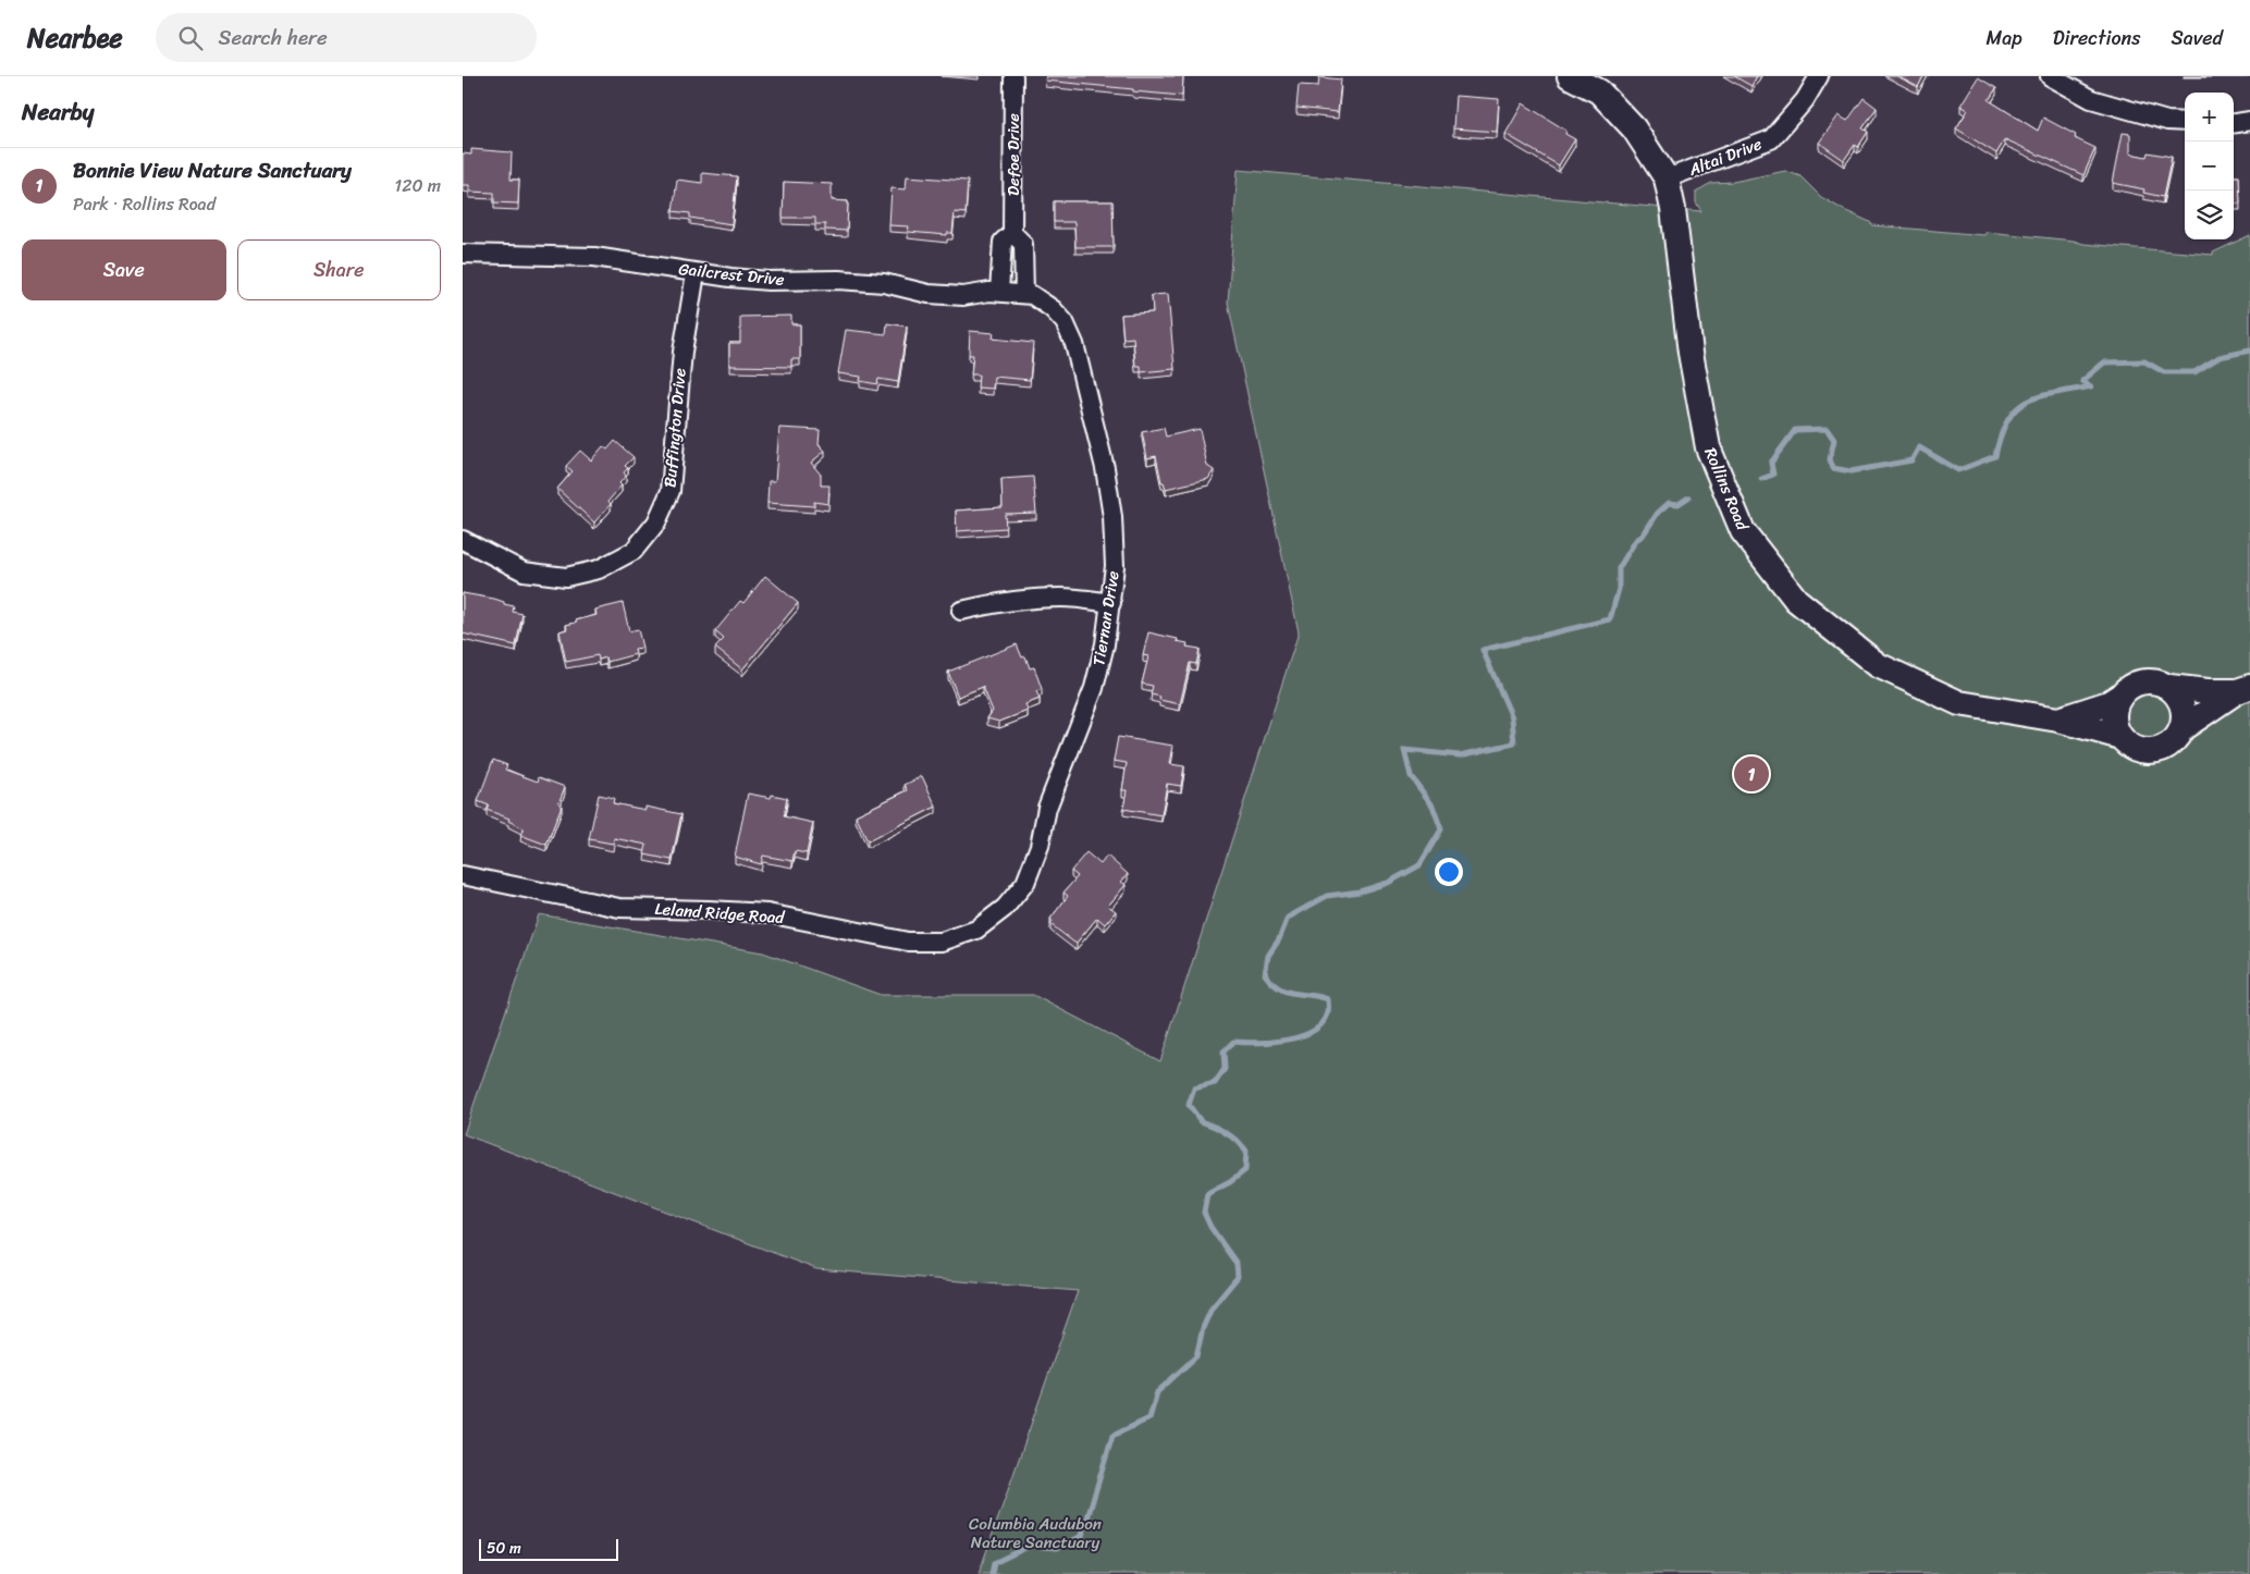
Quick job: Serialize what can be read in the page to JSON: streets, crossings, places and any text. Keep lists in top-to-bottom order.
{
  "streets": {
    "street": [
      "Defoe Drive",
      "Altai Drive",
      "Gailcrest Drive",
      "Buffington Drive",
      "Rollins Road",
      "Tiernan Drive",
      "Leland Ridge Road"
    ]
  },
  "crossings": [
    ["Defoe Drive", "Gailcrest Drive"],
    ["Defoe Drive", "Tiernan Drive"],
    ["Altai Drive", "Rollins Road"],
    ["Gailcrest Drive", "Buffington Drive"],
    ["Gailcrest Drive", "Tiernan Drive"],
    ["Tiernan Drive", "Leland Ridge Road"]
  ],
  "parks": ["Columbia Audubon Nature Sanctuary"],
  "scale_bar": "50 m",
  "page": {
    "header": "Nearbee",
    "search": "Search here",
    "nav": ["Map", "Directions", "Saved"],
    "heading": "Nearby",
    "map_buttons": ["+", "−"],
    "list": [
      {
        "mark": "1",
        "name": "Bonnie View Nature Sanctuary",
        "note": "Park · Rollins Road",
        "value": "120 m"
      }
    ],
    "buttons": ["Save", "Share"],
    "pins": "1",
    "scale": "50 m"
  }
}
